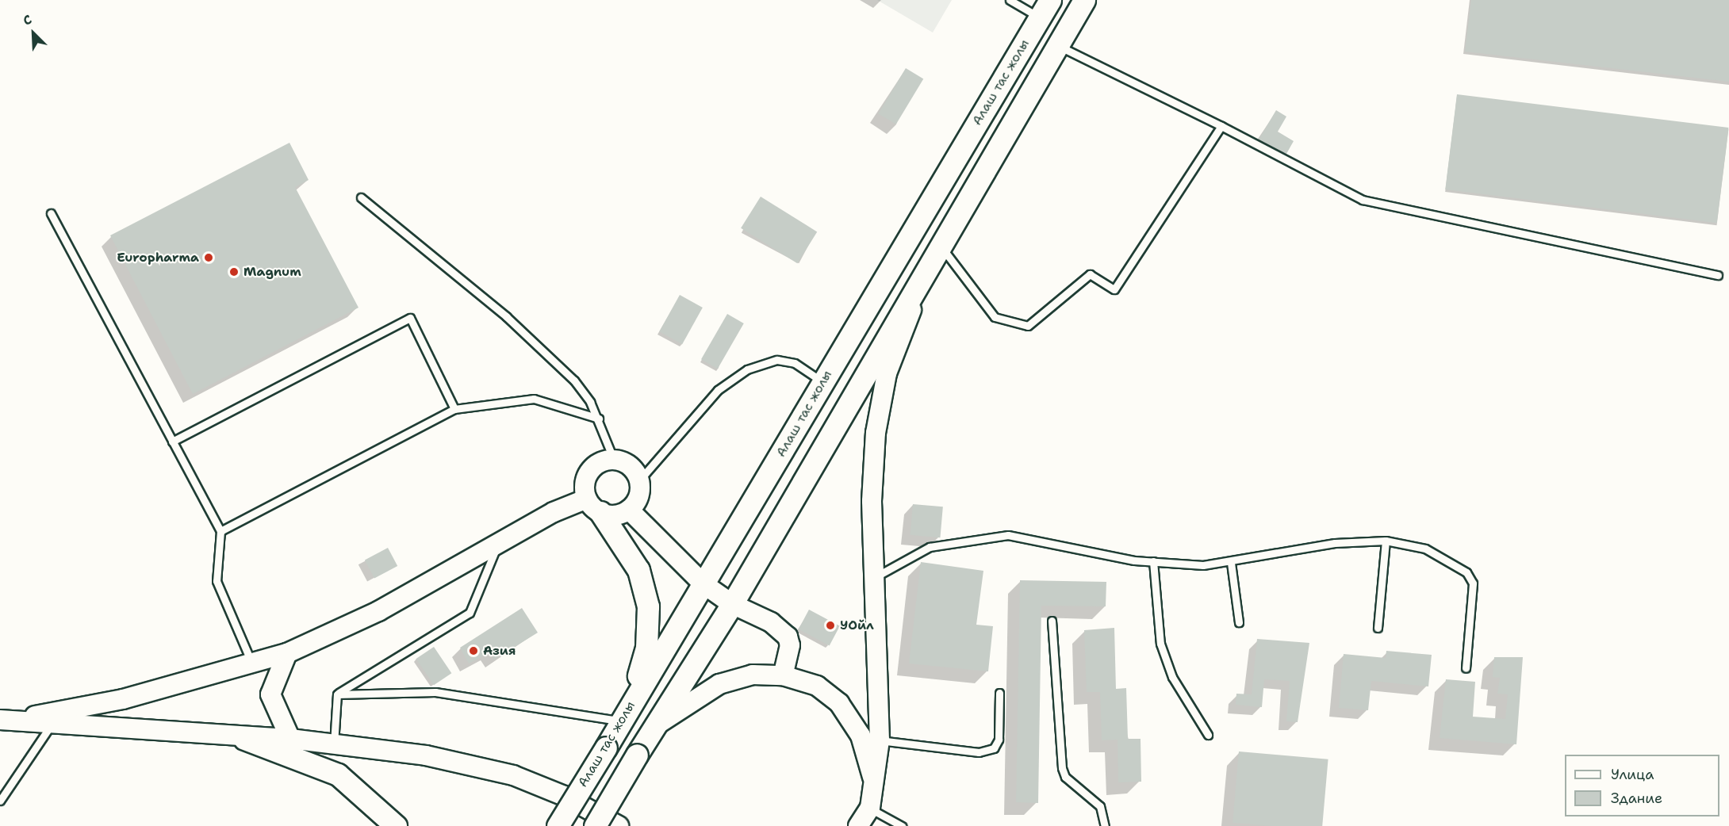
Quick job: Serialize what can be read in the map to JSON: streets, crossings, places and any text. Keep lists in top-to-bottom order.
{
  "streets": {
    "main road": ["Алаш тас жолы"]
  },
  "places": [
    "Europharma",
    "Magnum",
    "УОйл",
    "Азия"
  ],
  "legend": ["Улица", "Здание"],
  "north": "top left"
}
